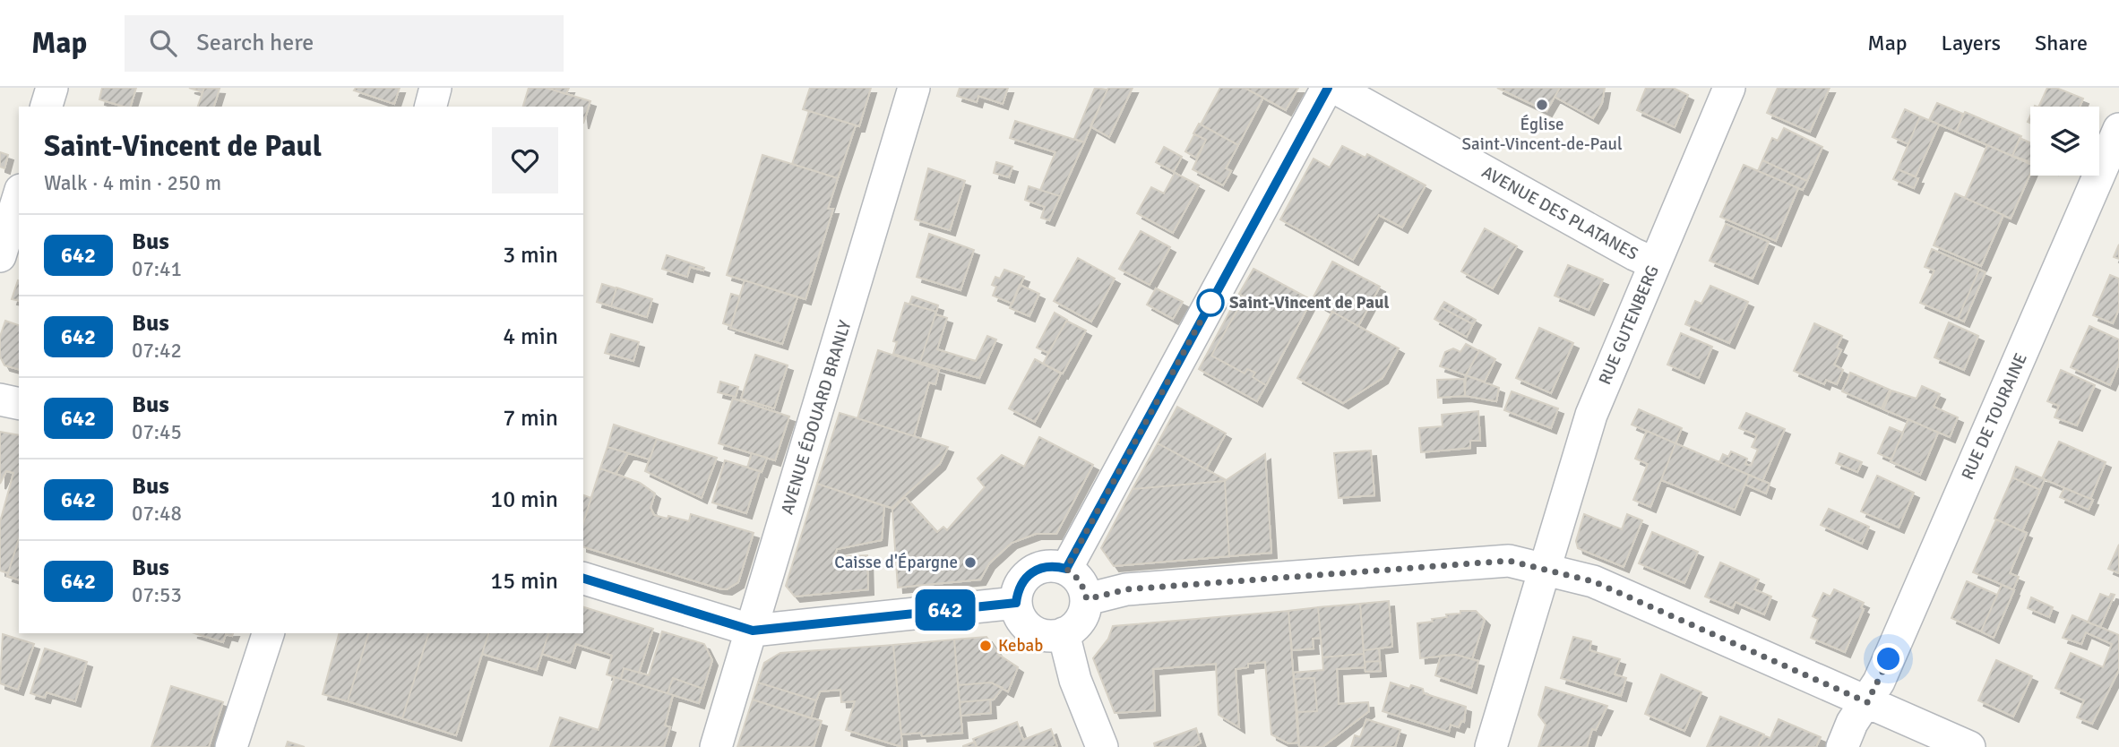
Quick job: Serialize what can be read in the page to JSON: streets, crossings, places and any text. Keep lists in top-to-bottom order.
{
  "streets": {
    "street": [
      "AVENUE DES PLATANES",
      "RUE GUTENBERG",
      "RUE DE TOURAINE",
      "AVENUE ÉDOUARD BRANLY"
    ]
  },
  "crossings": [
    ["AVENUE DES PLATANES", "RUE GUTENBERG"]
  ],
  "places": [
    "Église Saint-Vincent-de-Paul",
    "Saint-Vincent de Paul",
    "Caisse d'Épargne",
    "Kebab"
  ],
  "lines": ["bus line 642"],
  "page": {
    "header": "Map",
    "search": "Search here",
    "nav": ["Map", "Layers", "Share"],
    "on_map": "642",
    "heading": ["Saint-Vincent de Paul", "Walk · 4 min · 250 m"],
    "list": [
      {
        "mark": "642",
        "name": "Bus",
        "note": "07:41",
        "value": "3 min"
      },
      {
        "mark": "642",
        "name": "Bus",
        "note": "07:42",
        "value": "4 min"
      },
      {
        "mark": "642",
        "name": "Bus",
        "note": "07:45",
        "value": "7 min"
      },
      {
        "mark": "642",
        "name": "Bus",
        "note": "07:48",
        "value": "10 min"
      },
      {
        "mark": "642",
        "name": "Bus",
        "note": "07:53",
        "value": "15 min"
      }
    ]
  }
}
